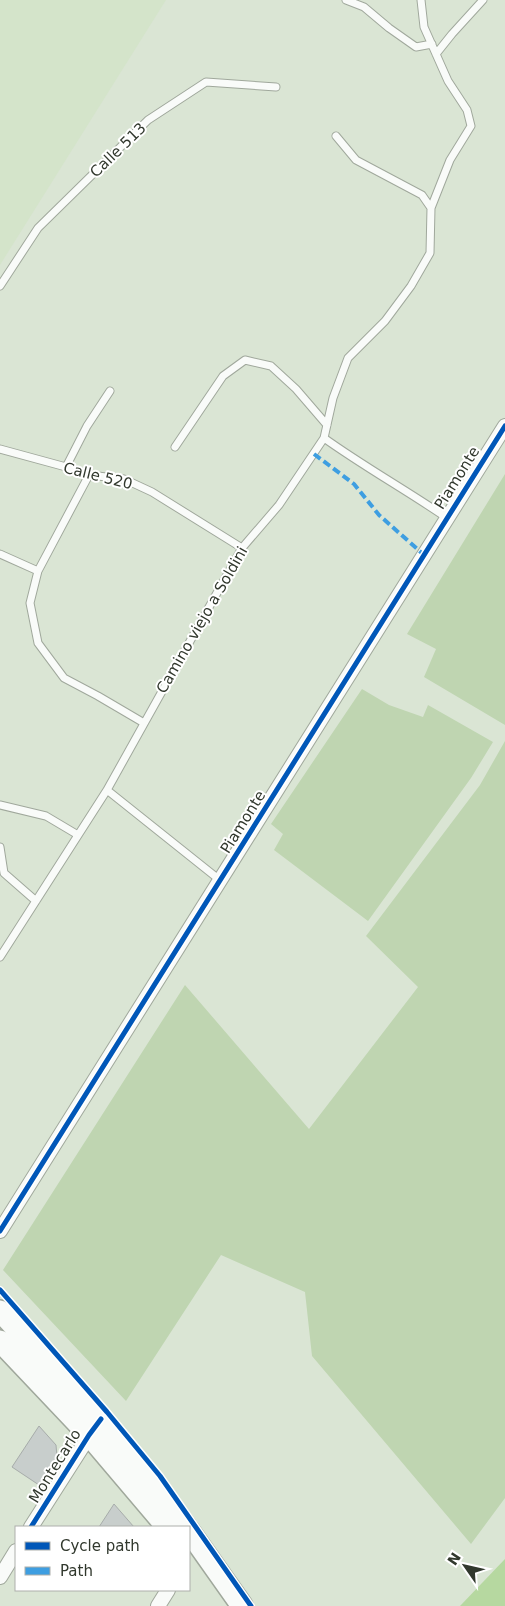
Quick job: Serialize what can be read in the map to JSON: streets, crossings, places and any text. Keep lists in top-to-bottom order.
{
  "streets": {
    "street": ["Piamonte", "Montecarlo"],
    "lane": ["Calle 513", "Calle 520", "Camino viejo a Soldini"]
  },
  "crossings": [
    ["Calle 520", "Camino viejo a Soldini"]
  ],
  "legend": ["Cycle path", "Path"],
  "north": "top left"
}
